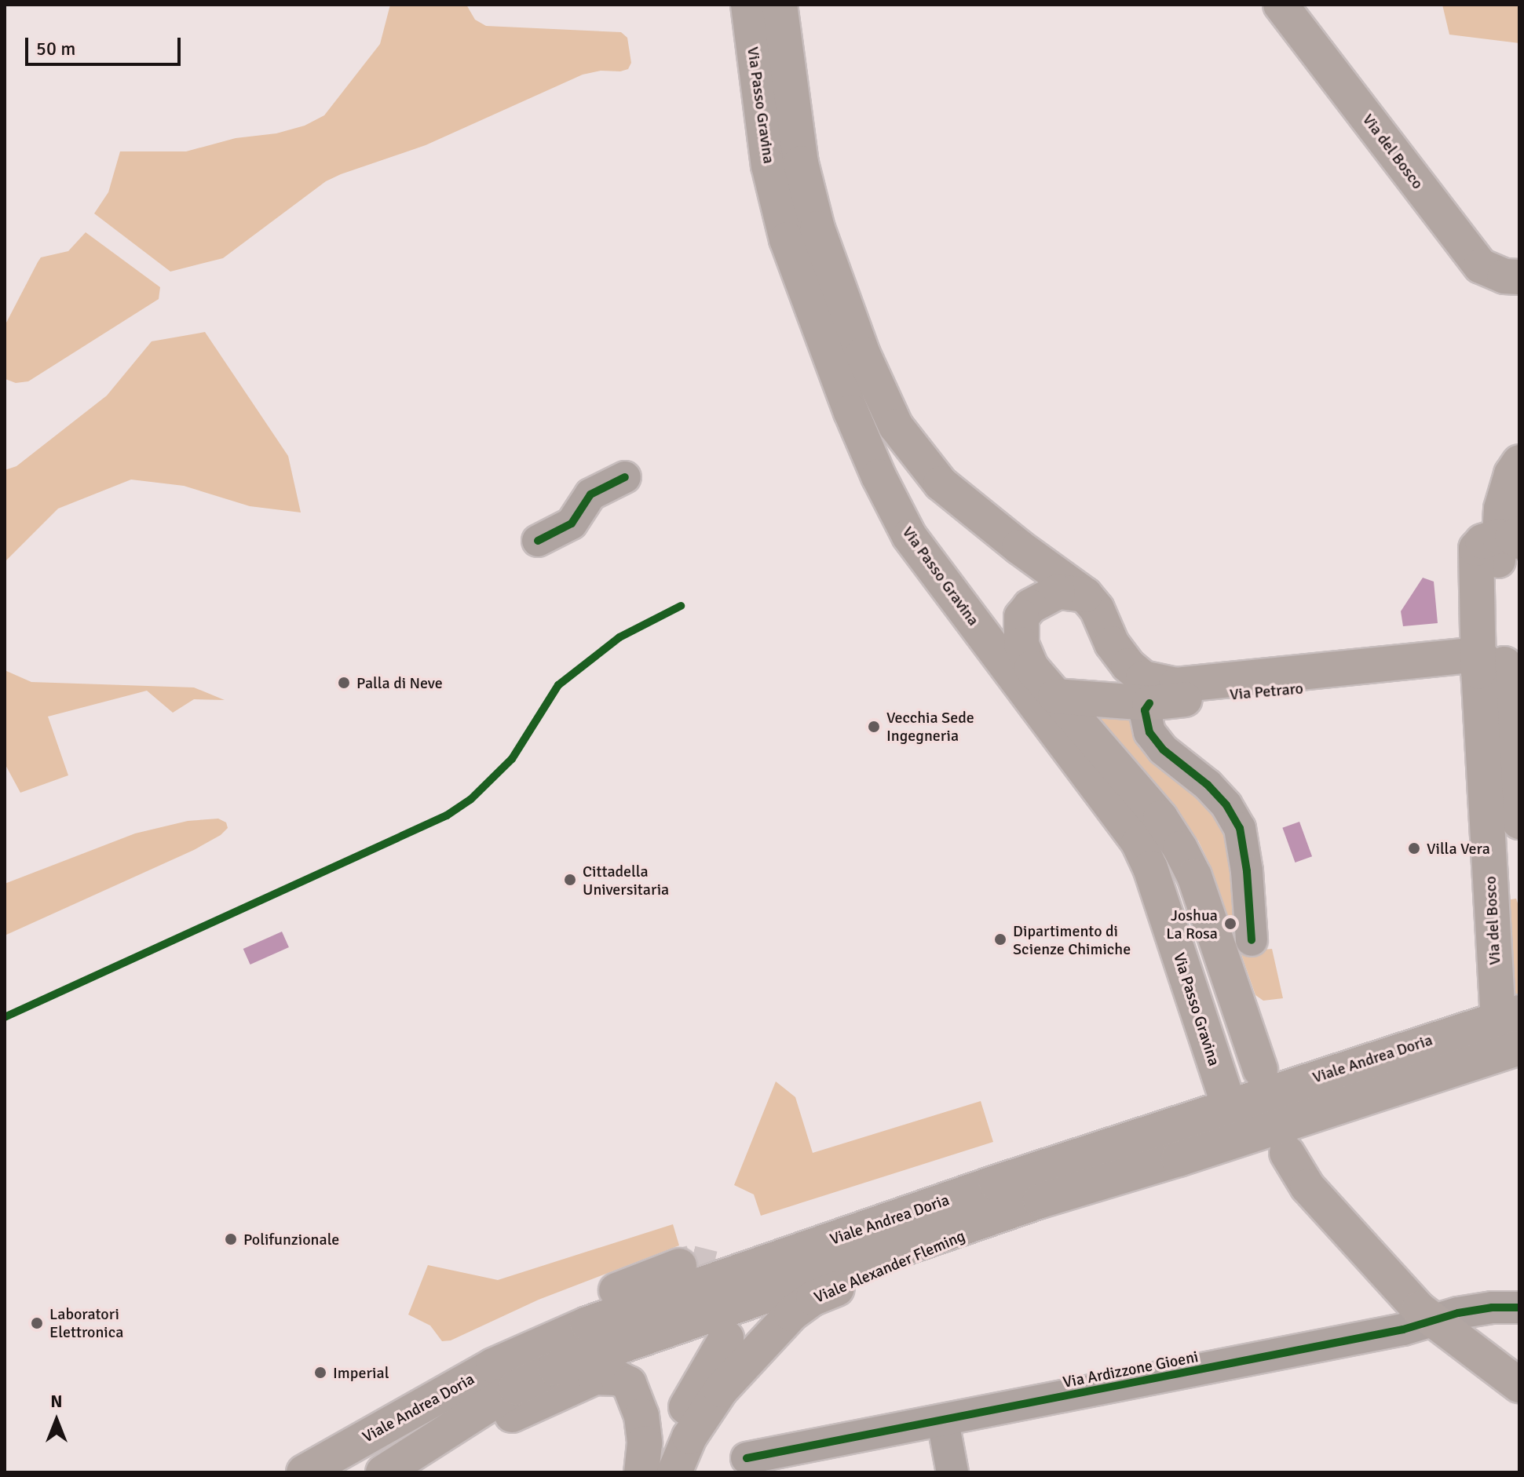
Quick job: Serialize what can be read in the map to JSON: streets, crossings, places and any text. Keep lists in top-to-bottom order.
{
  "streets": {
    "main road": [
      "Via Passo Gravina",
      "Via del Bosco",
      "Via Petraro",
      "Viale Andrea Doria",
      "Viale Alexander Fleming"
    ],
    "street": ["Via Ardizzone Gioeni"]
  },
  "crossings": [
    ["Via Passo Gravina", "Viale Andrea Doria"],
    ["Via del Bosco", "Via Petraro"],
    ["Via del Bosco", "Viale Andrea Doria"],
    ["Viale Andrea Doria", "Viale Alexander Fleming"]
  ],
  "places": [
    "Palla di Neve",
    "Vecchia Sede Ingegneria",
    "Villa Vera",
    "Cittadella Universitaria",
    "Joshua La Rosa",
    "Dipartimento di Scienze Chimiche",
    "Polifunzionale",
    "Laboratori Elettronica",
    "Imperial"
  ],
  "scale_bar": "50 m",
  "north": "top"
}
